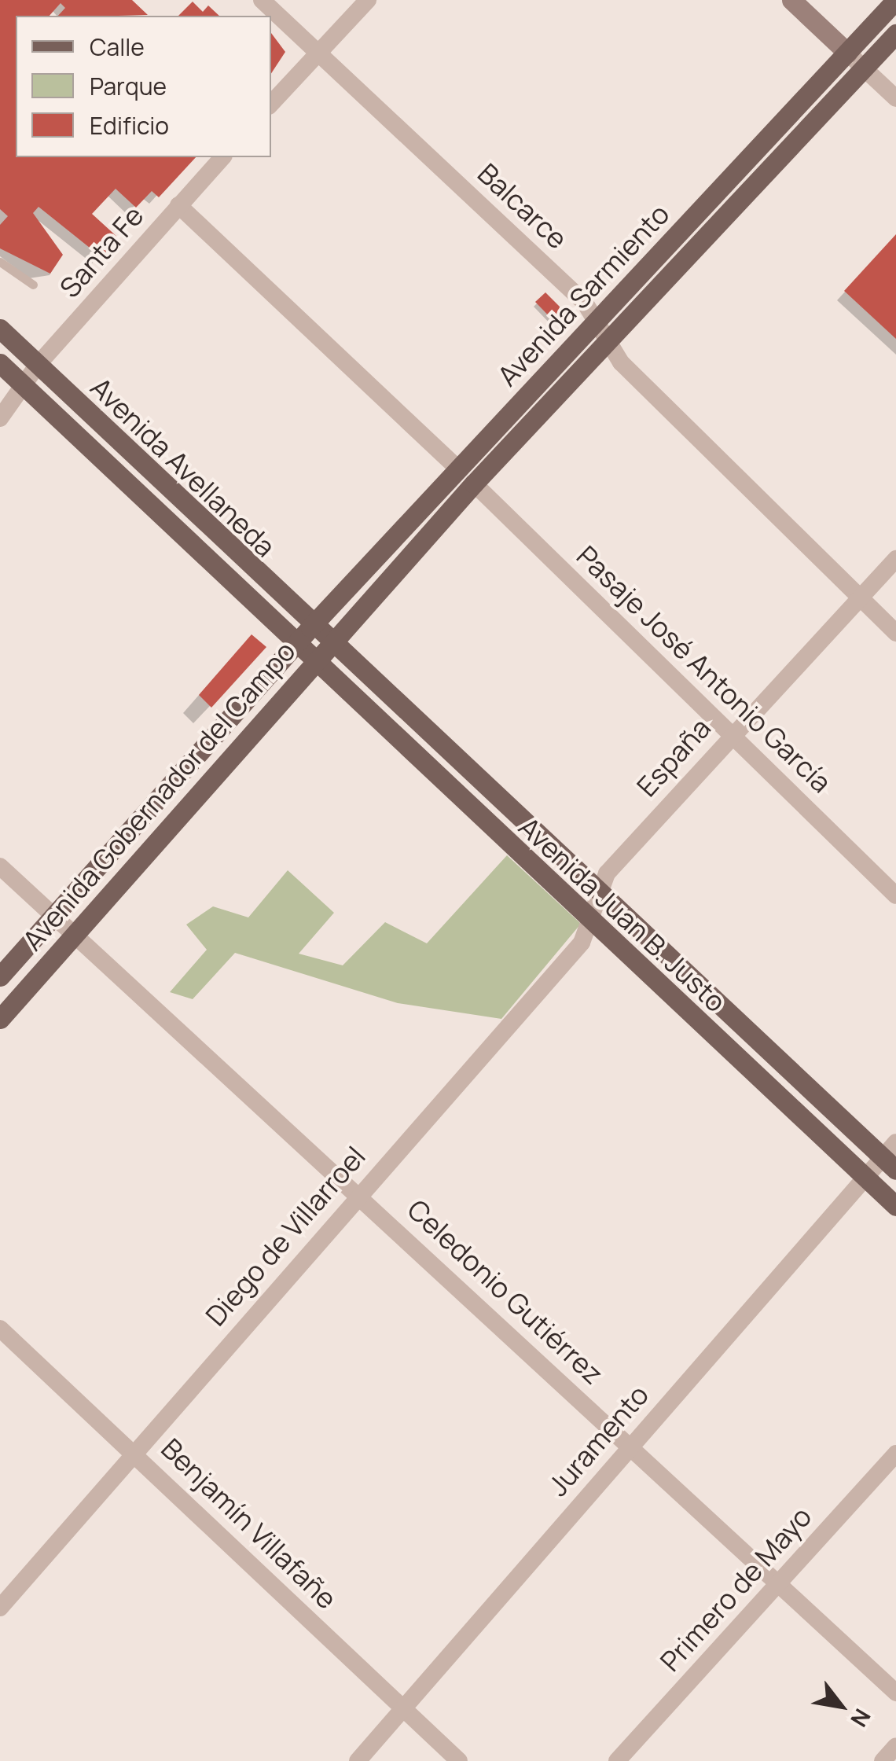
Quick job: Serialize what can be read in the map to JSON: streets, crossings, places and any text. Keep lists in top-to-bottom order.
{
  "streets": {
    "main road": [
      "Avenida Sarmiento",
      "Avenida Avellaneda",
      "Avenida Gobernador del Campo",
      "Avenida Juan B. Justo"
    ],
    "street": [
      "Balcarce",
      "Santa Fe",
      "Pasaje José Antonio García",
      "España",
      "Diego de Villarroel",
      "Celedonio Gutiérrez",
      "Juramento",
      "Benjamín Villafañe",
      "Primero de Mayo"
    ]
  },
  "crossings": [
    ["Balcarce", "Avenida Sarmiento"],
    ["Balcarce", "España"],
    ["Santa Fe", "Avenida Avellaneda"],
    ["Avenida Sarmiento", "Avenida Avellaneda"],
    ["Avenida Sarmiento", "Pasaje José Antonio García"],
    ["Avenida Sarmiento", "Avenida Gobernador del Campo"],
    ["Avenida Sarmiento", "Avenida Juan B. Justo"],
    ["Avenida Avellaneda", "Avenida Gobernador del Campo"],
    ["Avenida Avellaneda", "Avenida Juan B. Justo"],
    ["Pasaje José Antonio García", "España"],
    ["España", "Avenida Juan B. Justo"],
    ["España", "Diego de Villarroel"],
    ["Avenida Gobernador del Campo", "Avenida Juan B. Justo"],
    ["Avenida Gobernador del Campo", "Celedonio Gutiérrez"],
    ["Avenida Juan B. Justo", "Diego de Villarroel"],
    ["Avenida Juan B. Justo", "Juramento"],
    ["Diego de Villarroel", "Celedonio Gutiérrez"],
    ["Diego de Villarroel", "Benjamín Villafañe"],
    ["Celedonio Gutiérrez", "Juramento"],
    ["Celedonio Gutiérrez", "Primero de Mayo"],
    ["Juramento", "Benjamín Villafañe"]
  ],
  "legend": ["Calle", "Parque", "Edificio"],
  "north": "bottom right"
}
